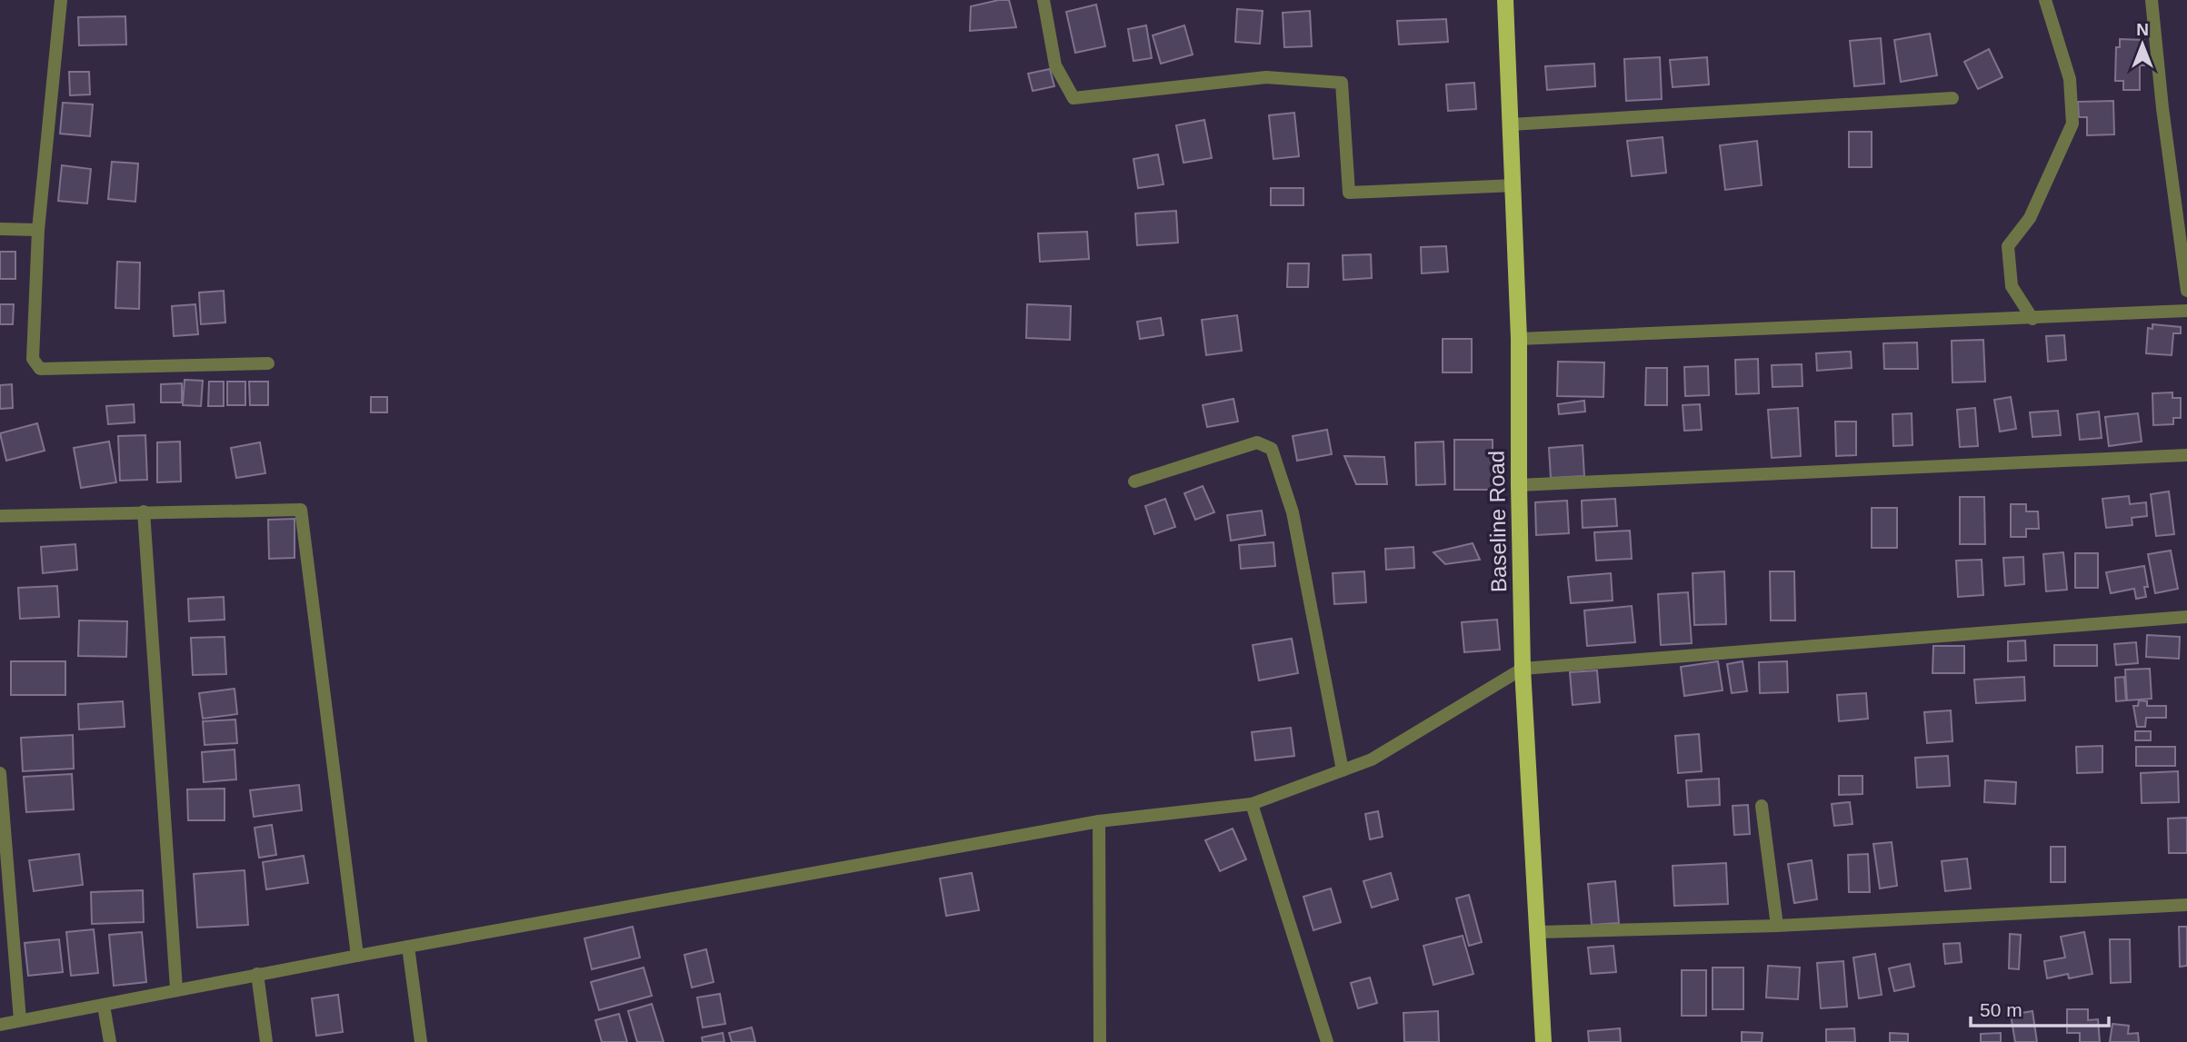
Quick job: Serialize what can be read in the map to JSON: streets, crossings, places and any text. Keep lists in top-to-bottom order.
{
  "streets": {
    "main road": ["Baseline Road"]
  },
  "scale_bar": "50 m",
  "north": "top"
}
